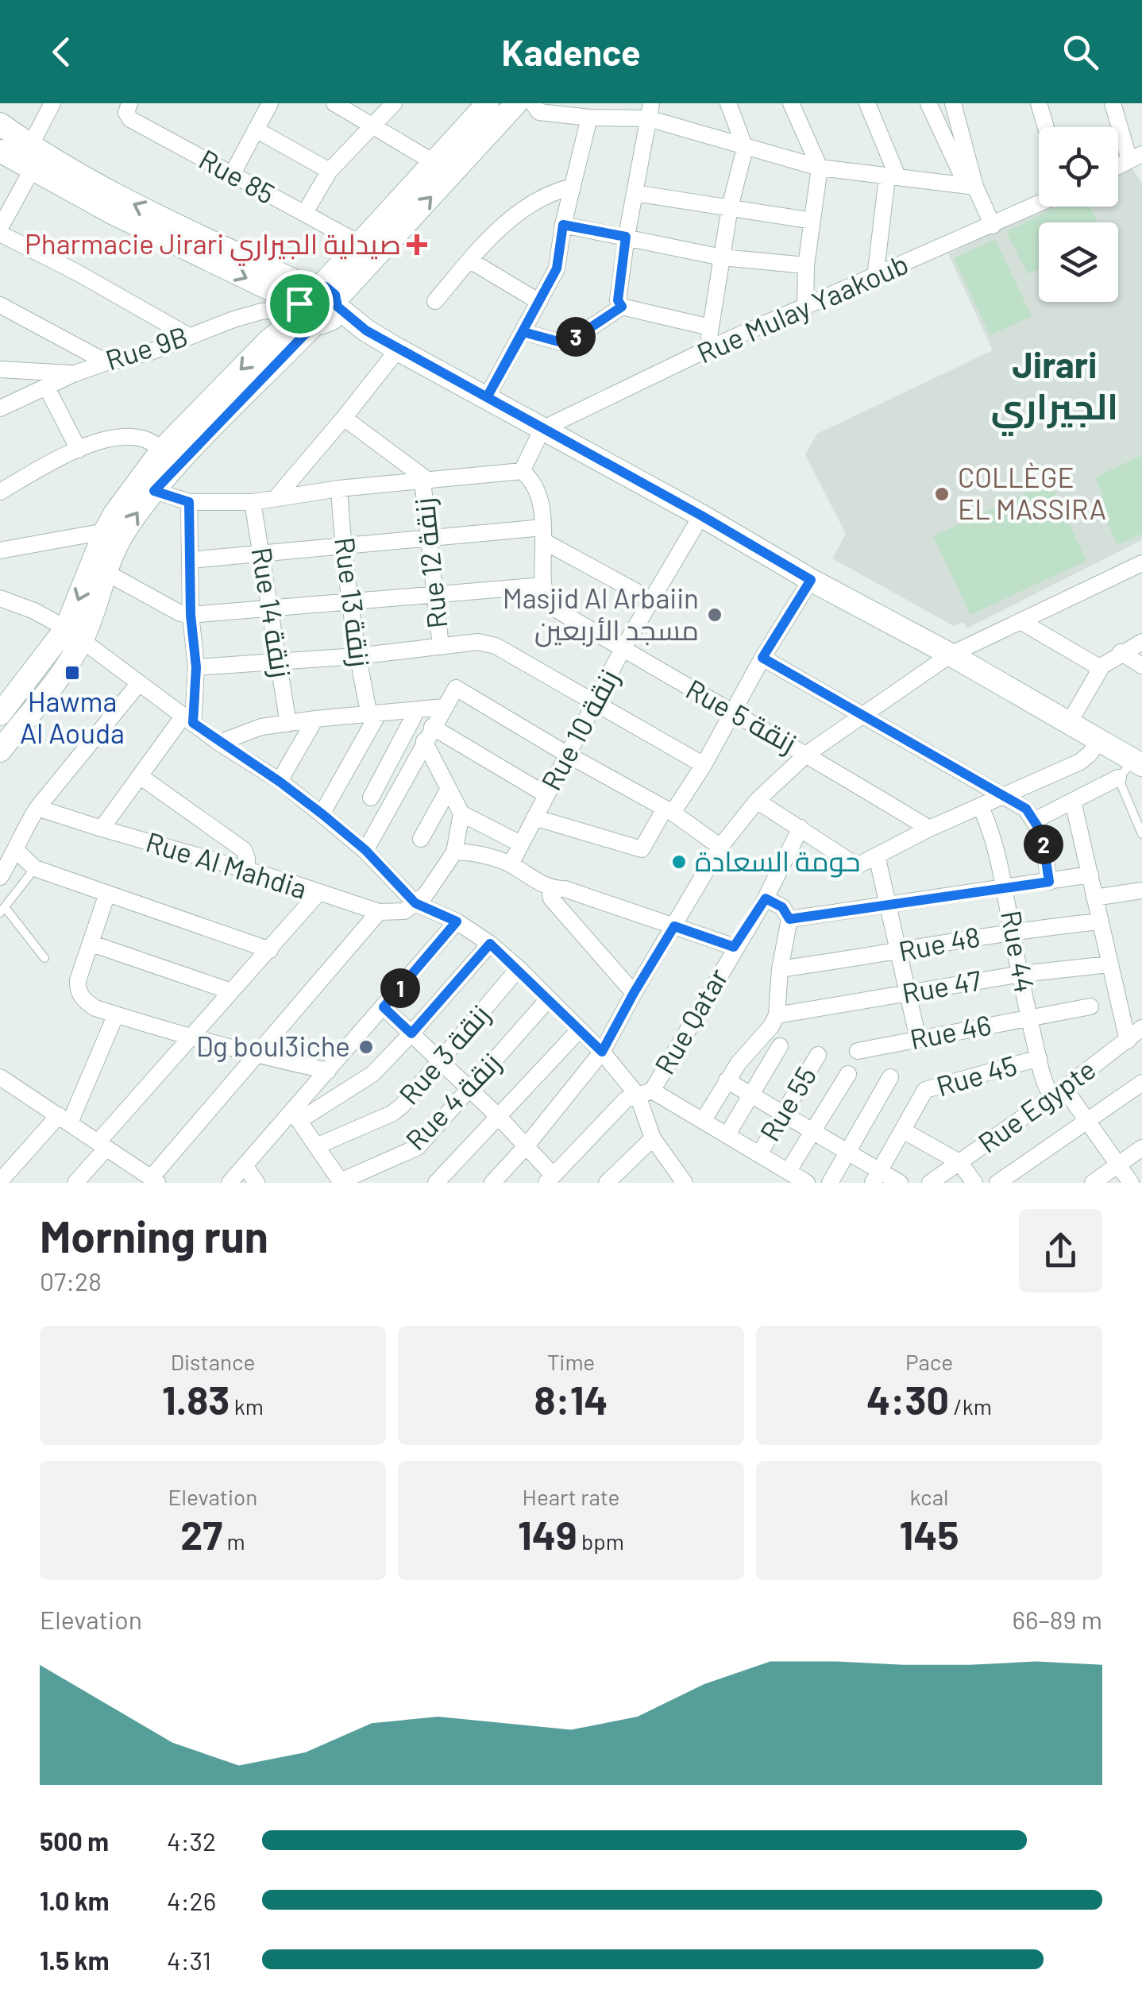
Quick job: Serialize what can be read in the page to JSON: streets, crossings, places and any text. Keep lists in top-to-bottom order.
{
  "streets": {
    "street": [
      "Rue 85",
      "Rue Mulay Yaakoub",
      "Rue 9B",
      "Rue 12 زنقة",
      "Rue 13 زنقة",
      "Rue 14 زنقة",
      "Rue 5 زنقة",
      "Rue 10 زنقة",
      "Rue Al Mahdia",
      "Rue 48",
      "Rue 44",
      "Rue 47",
      "Rue Qatar",
      "Rue 46",
      "Rue 3 زنقة",
      "Rue 45",
      "Rue 4 زنقة",
      "Rue 55",
      "Rue Egypte"
    ]
  },
  "crossings": [
    ["Rue 5 زنقة", "Rue 10 زنقة"],
    ["Rue 48", "Rue 44"],
    ["Rue 44", "Rue 47"],
    ["Rue 44", "Rue 46"],
    ["Rue 44", "Rue 45"],
    ["Rue 44", "Rue Egypte"]
  ],
  "districts": ["Jirari الجيراري"],
  "places": {
    "health": ["Pharmacie Jirari صيدلية الجيراري"],
    "other": [
      "COLLÈGE EL MASSIRA",
      "Masjid Al Arbaiin مسجد الأربعين",
      "حومة السعادة",
      "Dg boul3iche"
    ],
    "transit": ["Hawma Al Aouda"]
  },
  "page": {
    "header": "Kadence",
    "pins": ["3", "2", "1"],
    "heading": ["Morning run", "07:28"],
    "stats": [
      ["Distance", "1.83 km"],
      ["Time", "8:14"],
      ["Pace", "4:30 /km"],
      ["Elevation", "27 m"],
      ["Heart rate", "149 bpm"],
      ["kcal", "145"]
    ],
    "chart": ["Elevation", "66–89 m"],
    "list": [
      {
        "name": "500 m",
        "note": "4:32"
      },
      {
        "name": "1.0 km",
        "note": "4:26"
      },
      {
        "name": "1.5 km",
        "note": "4:31"
      }
    ]
  }
}
